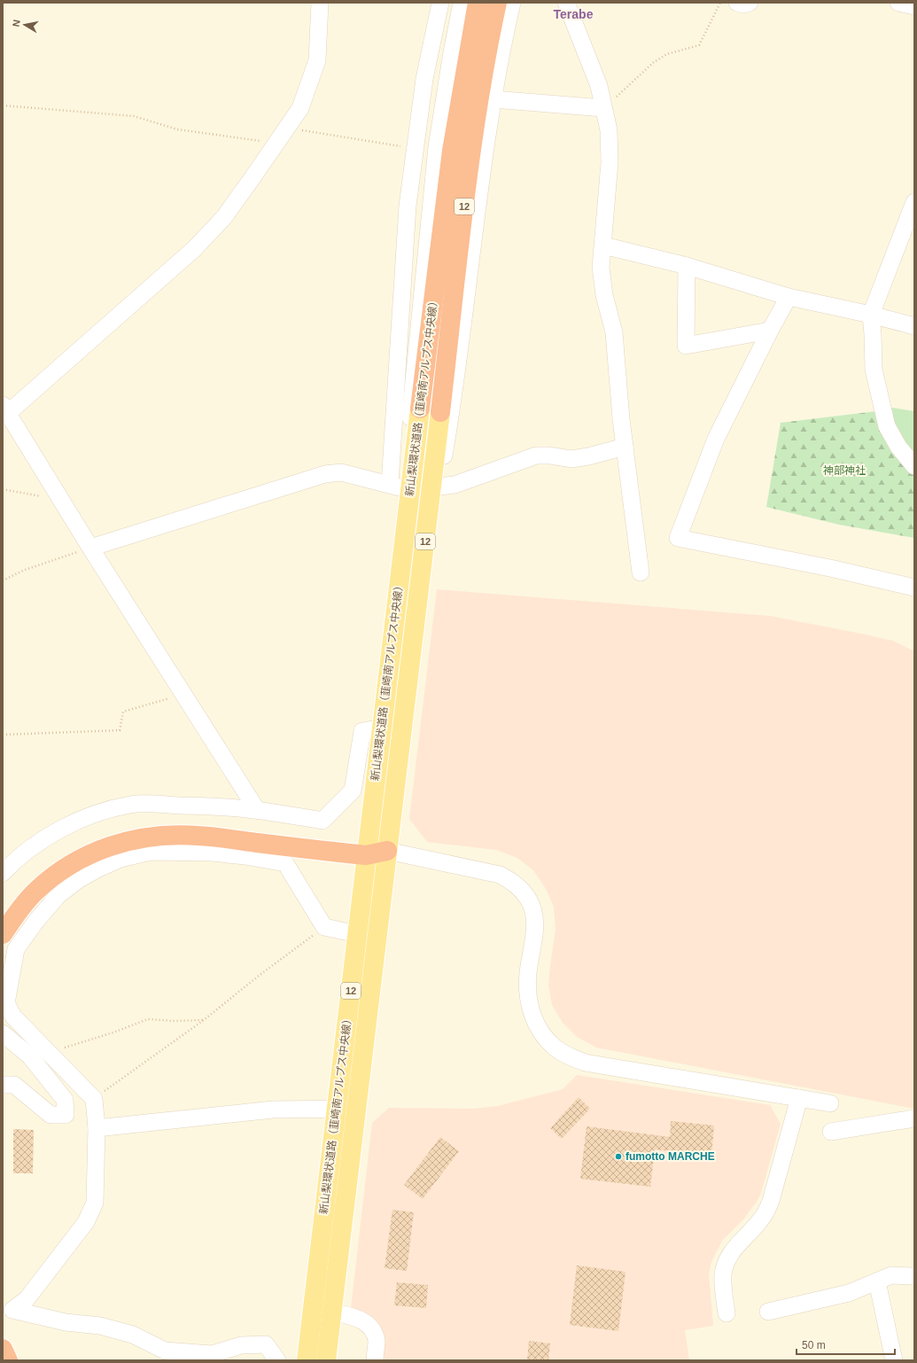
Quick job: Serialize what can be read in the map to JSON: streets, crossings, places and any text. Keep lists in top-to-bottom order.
{
  "streets": {
    "highway": ["12", "新山梨環状道路（韮崎南アルプス中央線）"]
  },
  "districts": ["Terabe"],
  "parks": ["神部神社"],
  "places": ["fumotto MARCHE"],
  "scale_bar": "50 m",
  "north": "left"
}
